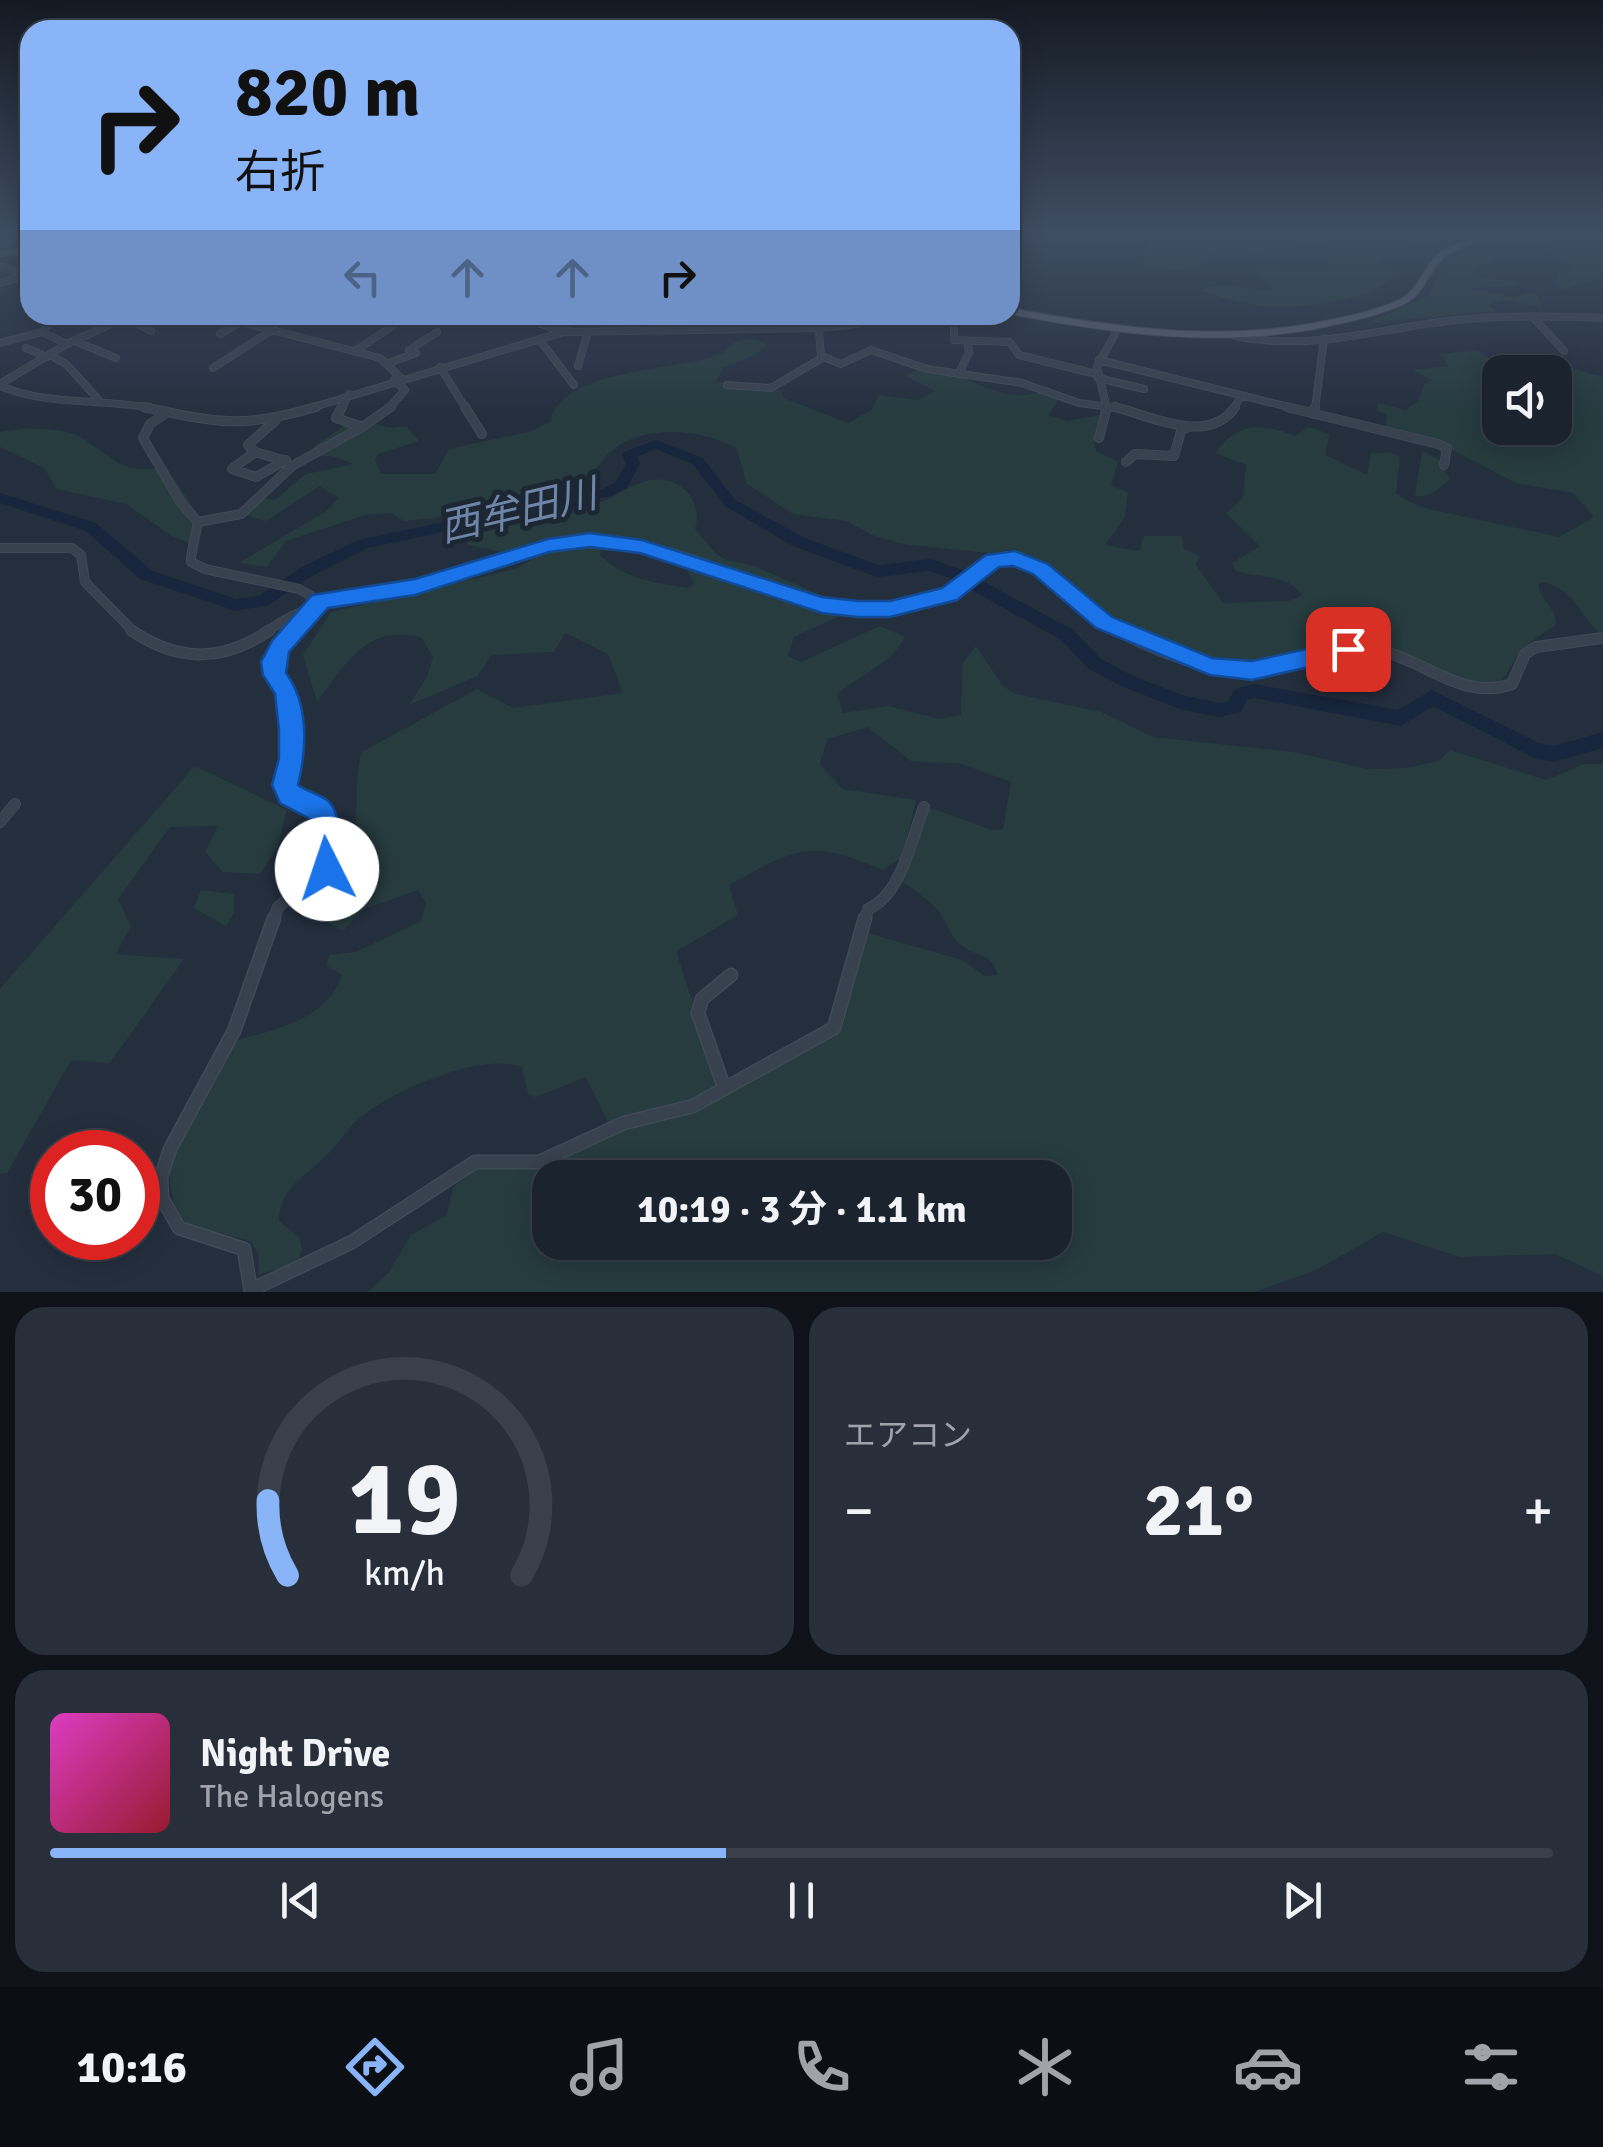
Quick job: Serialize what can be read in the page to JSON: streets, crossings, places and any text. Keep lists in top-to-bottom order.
{
  "water": ["西牟田川"],
  "page": {
    "turn": ["820 m", "右折"],
    "limit": "30",
    "trip": "10:19 · 3 分 · 1.1 km",
    "tile": "エアコン",
    "heat": ["−", "21°", "+"],
    "song": ["Night Drive", "The Halogens"],
    "tabs": "10:16",
    "gauge": ["19", "km/h"]
  }
}
